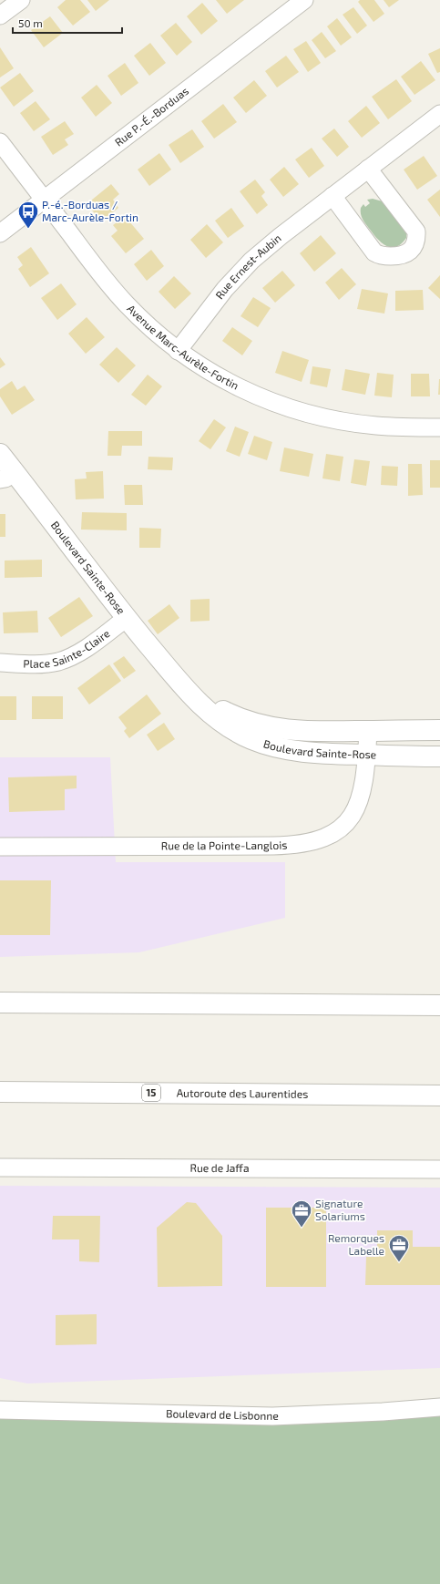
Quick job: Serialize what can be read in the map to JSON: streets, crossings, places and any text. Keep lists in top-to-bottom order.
{
  "streets": {
    "main road": ["Boulevard Sainte-Rose", "15", "Autoroute des Laurentides"],
    "street": [
      "Rue P.-É.-Borduas",
      "Rue Ernest-Aubin",
      "Avenue Marc-Aurèle-Fortin",
      "Place Sainte-Claire",
      "Rue de la Pointe-Langlois",
      "Rue de Jaffa",
      "Boulevard de Lisbonne"
    ]
  },
  "crossings": [
    ["Rue P.-É.-Borduas", "Avenue Marc-Aurèle-Fortin"],
    ["Rue Ernest-Aubin", "Avenue Marc-Aurèle-Fortin"],
    ["Boulevard Sainte-Rose", "Place Sainte-Claire"],
    ["Boulevard Sainte-Rose", "Rue de la Pointe-Langlois"]
  ],
  "places": {
    "bus stop": ["P.-é.-Borduas / Marc-Aurèle-Fortin"],
    "office": ["Signature Solariums", "Remorques Labelle"]
  },
  "scale_bar": "50 m"
}
